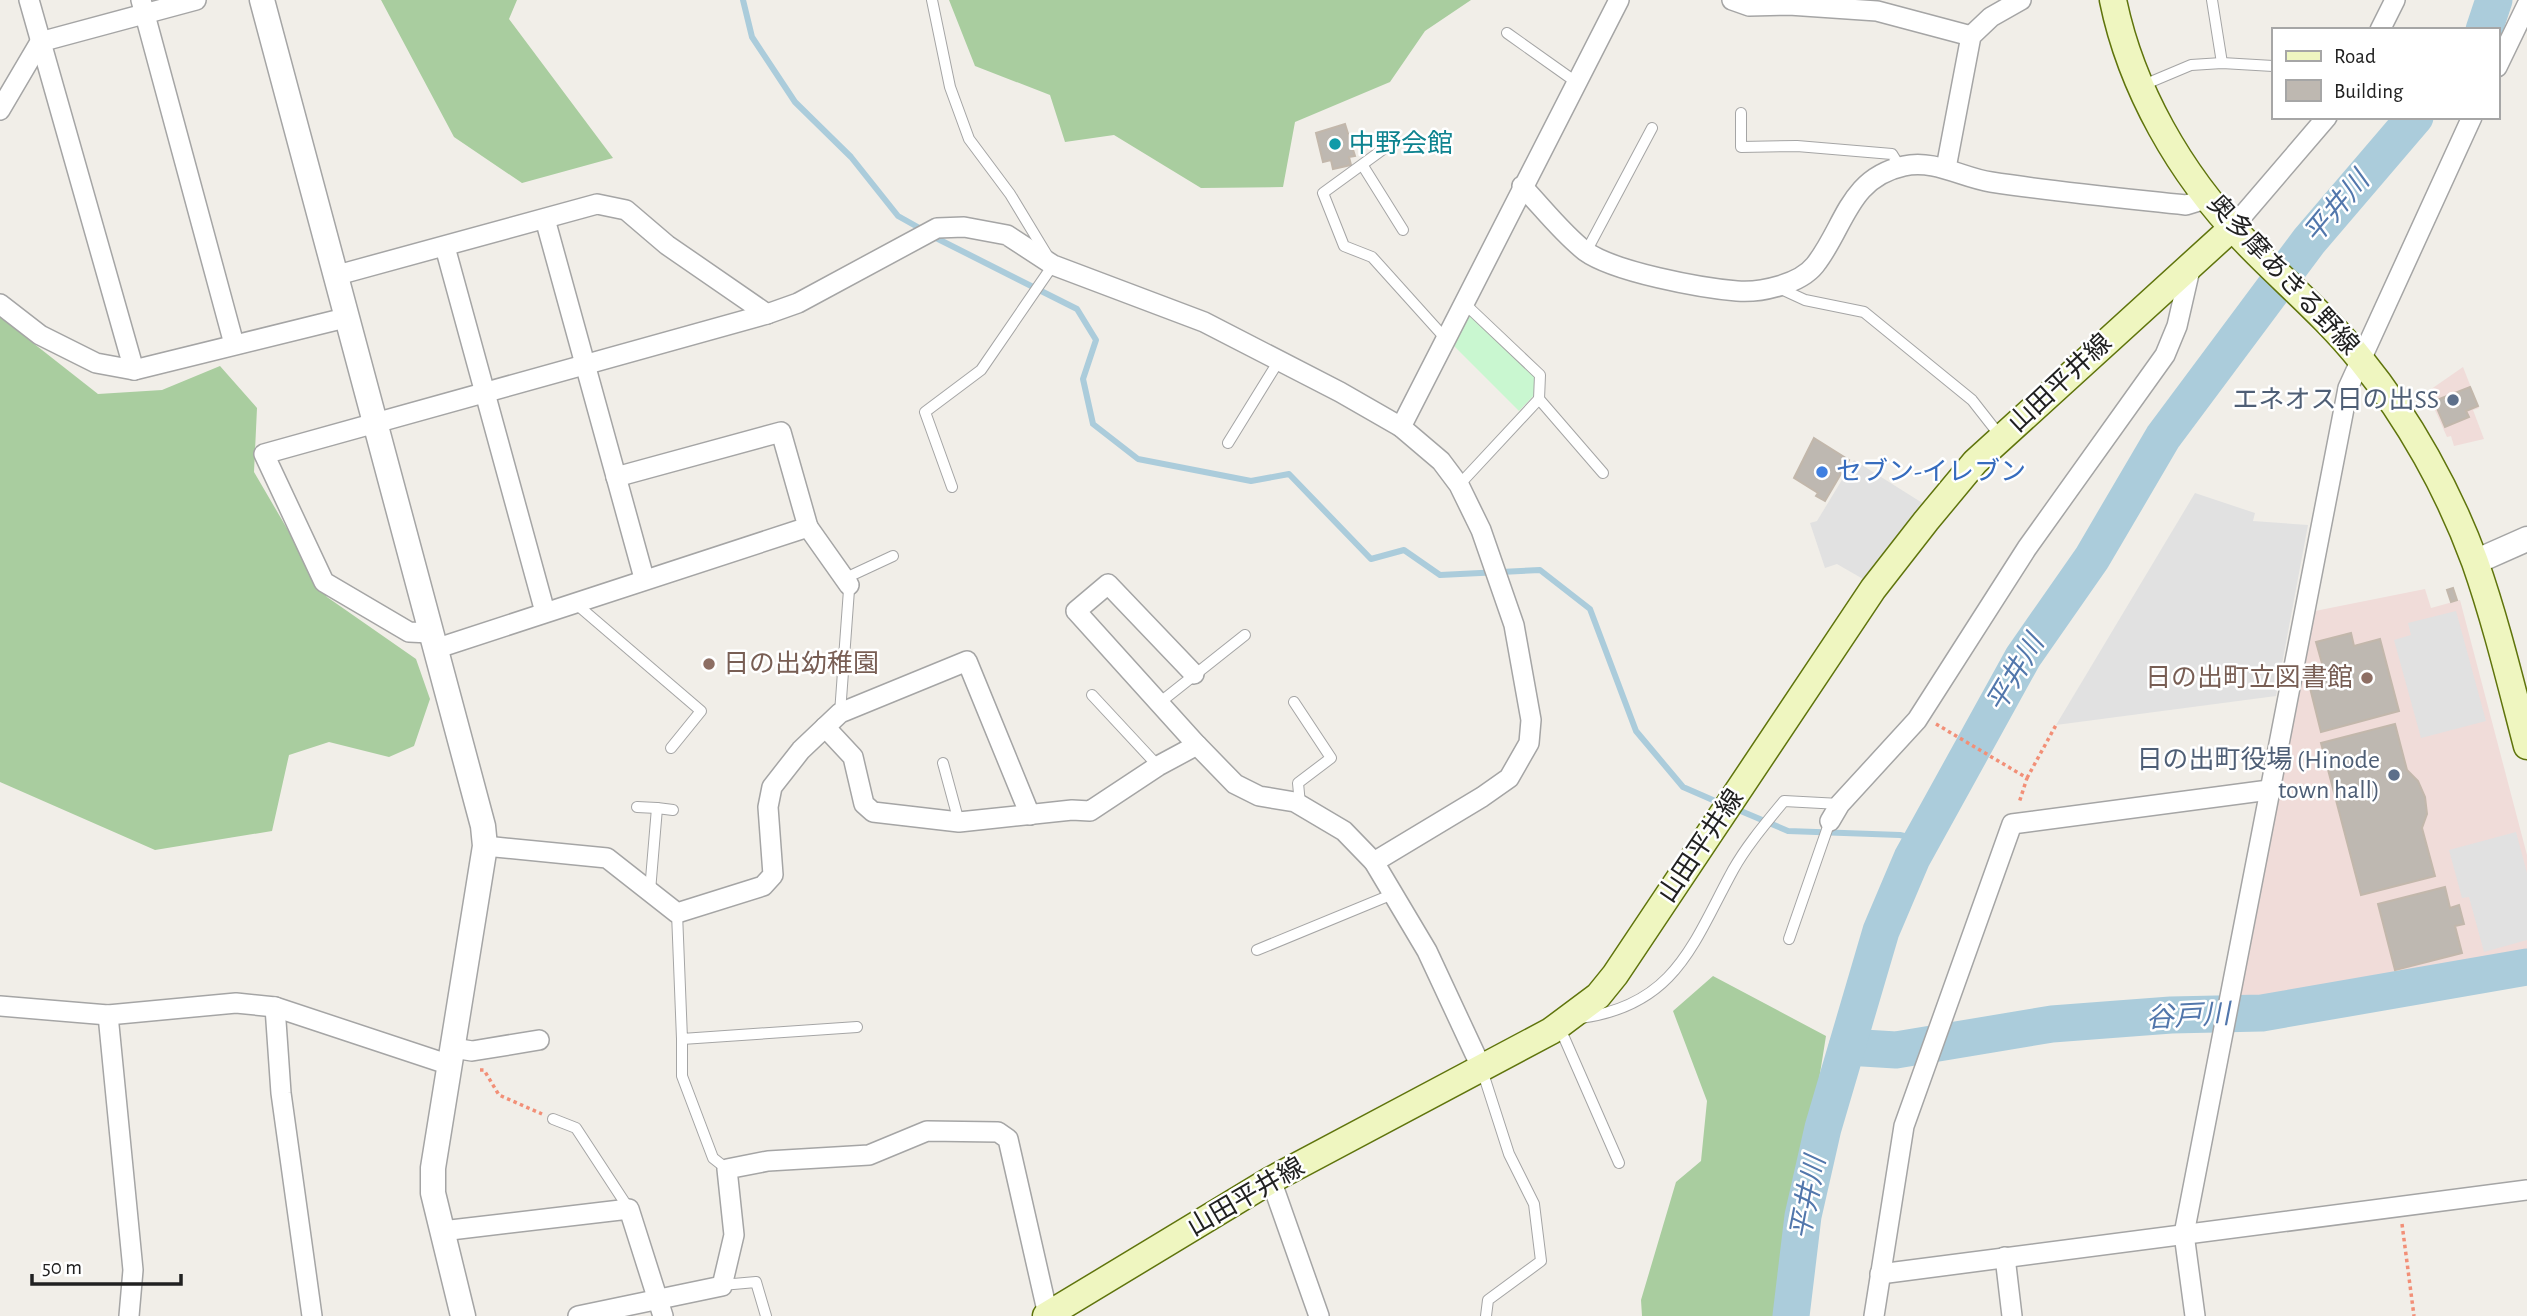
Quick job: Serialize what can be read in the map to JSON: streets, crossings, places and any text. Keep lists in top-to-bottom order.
{
  "streets": {
    "main road": ["奥多摩あきる野線", "山田平井線"]
  },
  "crossings": [
    ["奥多摩あきる野線", "山田平井線"]
  ],
  "water": ["平井川", "谷戸川"],
  "places": [
    "中野会館",
    "エネオス日の出SS",
    "セブン-イレブン",
    "日の出幼稚園",
    "日の出町立図書館",
    "日の出町役場 (Hinode town hall)"
  ],
  "legend": ["Road", "Building"],
  "scale_bar": "50 m"
}
